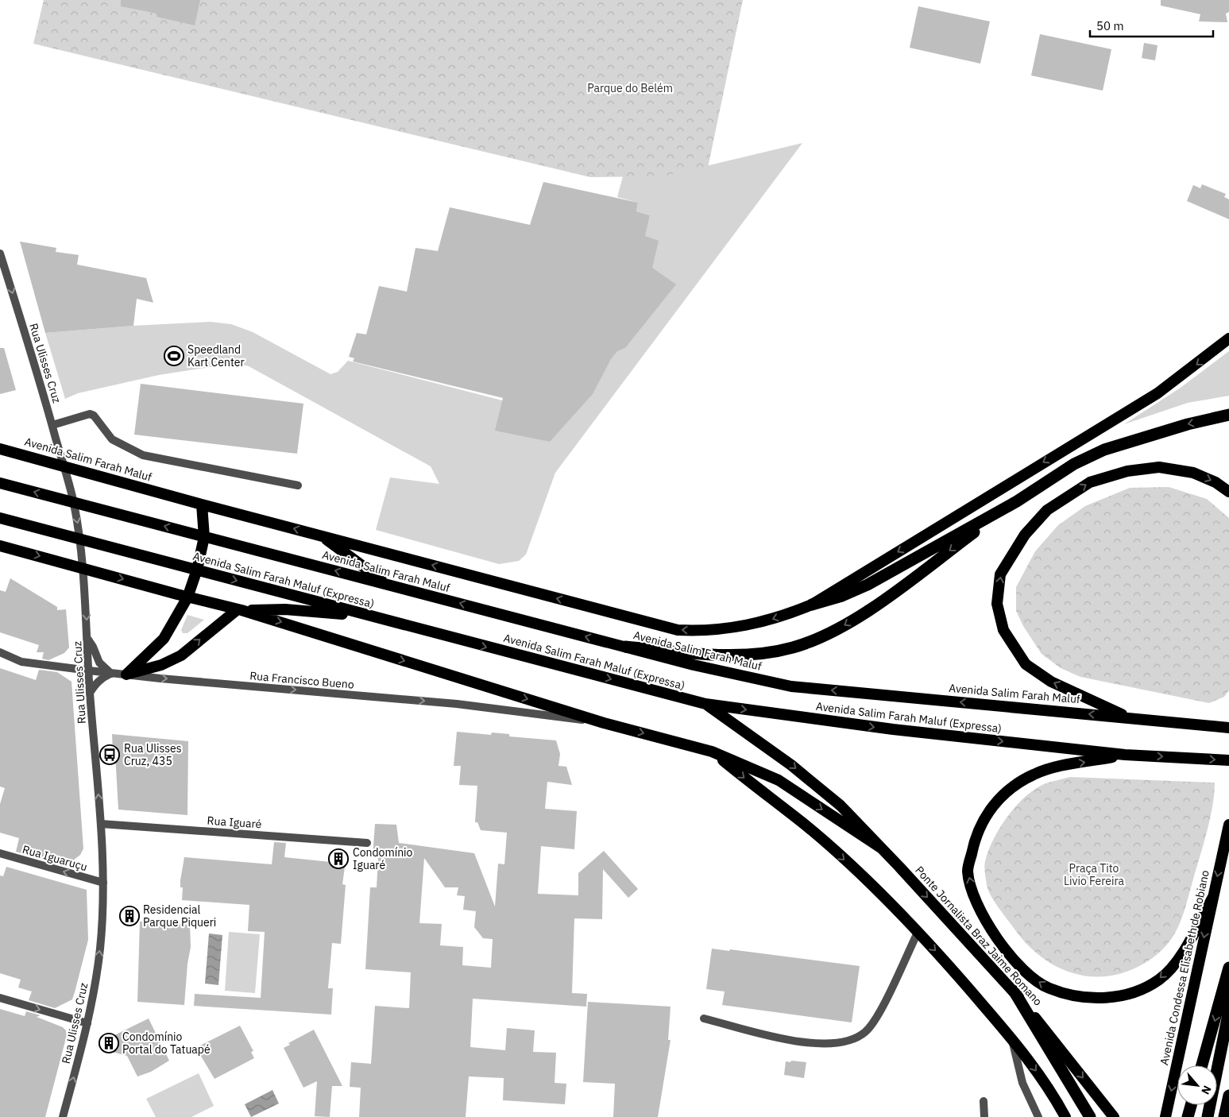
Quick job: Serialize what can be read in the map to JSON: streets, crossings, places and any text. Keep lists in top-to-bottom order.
{
  "streets": {
    "highway": [
      "Avenida Salim Farah Maluf",
      "Avenida Salim Farah Maluf (Expressa)",
      "Ponte Jornalista Braz Jaime Romano",
      "Avenida Condessa Elisabeth de Robiano"
    ],
    "street": [
      "Rua Ulisses Cruz",
      "Rua Francisco Bueno",
      "Rua Iguaré",
      "Rua Iguaruçu"
    ]
  },
  "crossings": [
    ["Rua Ulisses Cruz", "Avenida Salim Farah Maluf"],
    ["Rua Ulisses Cruz", "Avenida Salim Farah Maluf (Expressa)"],
    ["Rua Ulisses Cruz", "Rua Francisco Bueno"],
    ["Rua Ulisses Cruz", "Rua Iguaré"],
    ["Rua Ulisses Cruz", "Rua Iguaruçu"],
    ["Avenida Salim Farah Maluf", "Avenida Salim Farah Maluf (Expressa)"]
  ],
  "one_way": ["Rua Francisco Bueno", "Rua Iguaruçu"],
  "parks": ["Parque do Belém", "Praça Tito Livio Fereira"],
  "places": {
    "sports": ["Speedland Kart Center"],
    "bus stop": ["Rua Ulisses Cruz, 435"],
    "building": ["Condomínio Iguaré", "Residencial Parque Piqueri", "Condomínio Portal do Tatuapé"]
  },
  "scale_bar": "50 m",
  "north": "bottom right"
}
